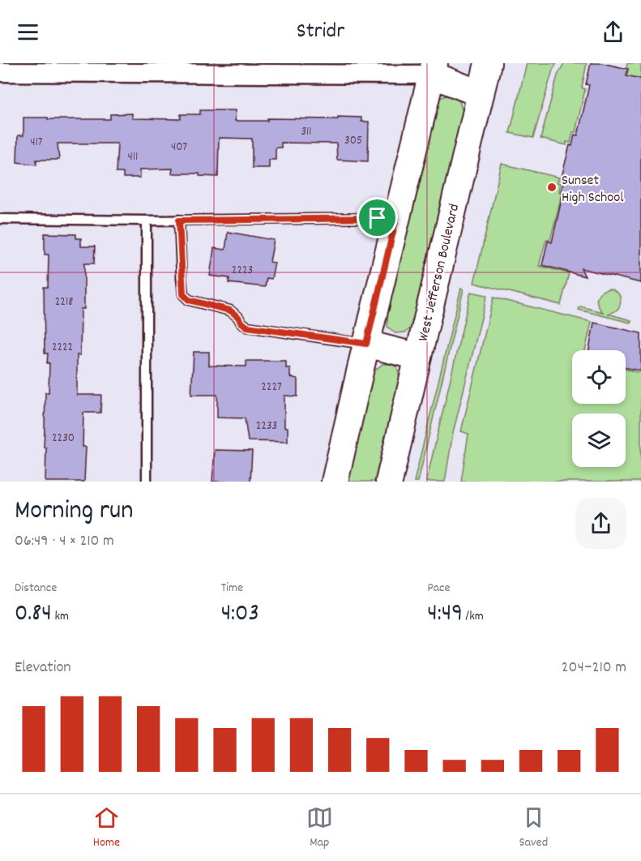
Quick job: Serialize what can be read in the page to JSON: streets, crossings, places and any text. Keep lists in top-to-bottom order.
{
  "streets": {
    "main road": ["West Jefferson Boulevard"]
  },
  "places": ["Sunset High School"],
  "house_numbers": [
    "311",
    "305",
    "417",
    "407",
    "411",
    "2223",
    "2218",
    "2222",
    "2227",
    "2233",
    "2230"
  ],
  "page": {
    "header": "Stridr",
    "heading": ["Morning run", "06:49 · 4 × 210 m"],
    "stats": [
      ["Distance", "0.84 km"],
      ["Time", "4:03"],
      ["Pace", "4:49 /km"]
    ],
    "chart": ["Elevation", "204–210 m"],
    "tabs": ["Home", "Map", "Saved"]
  }
}
